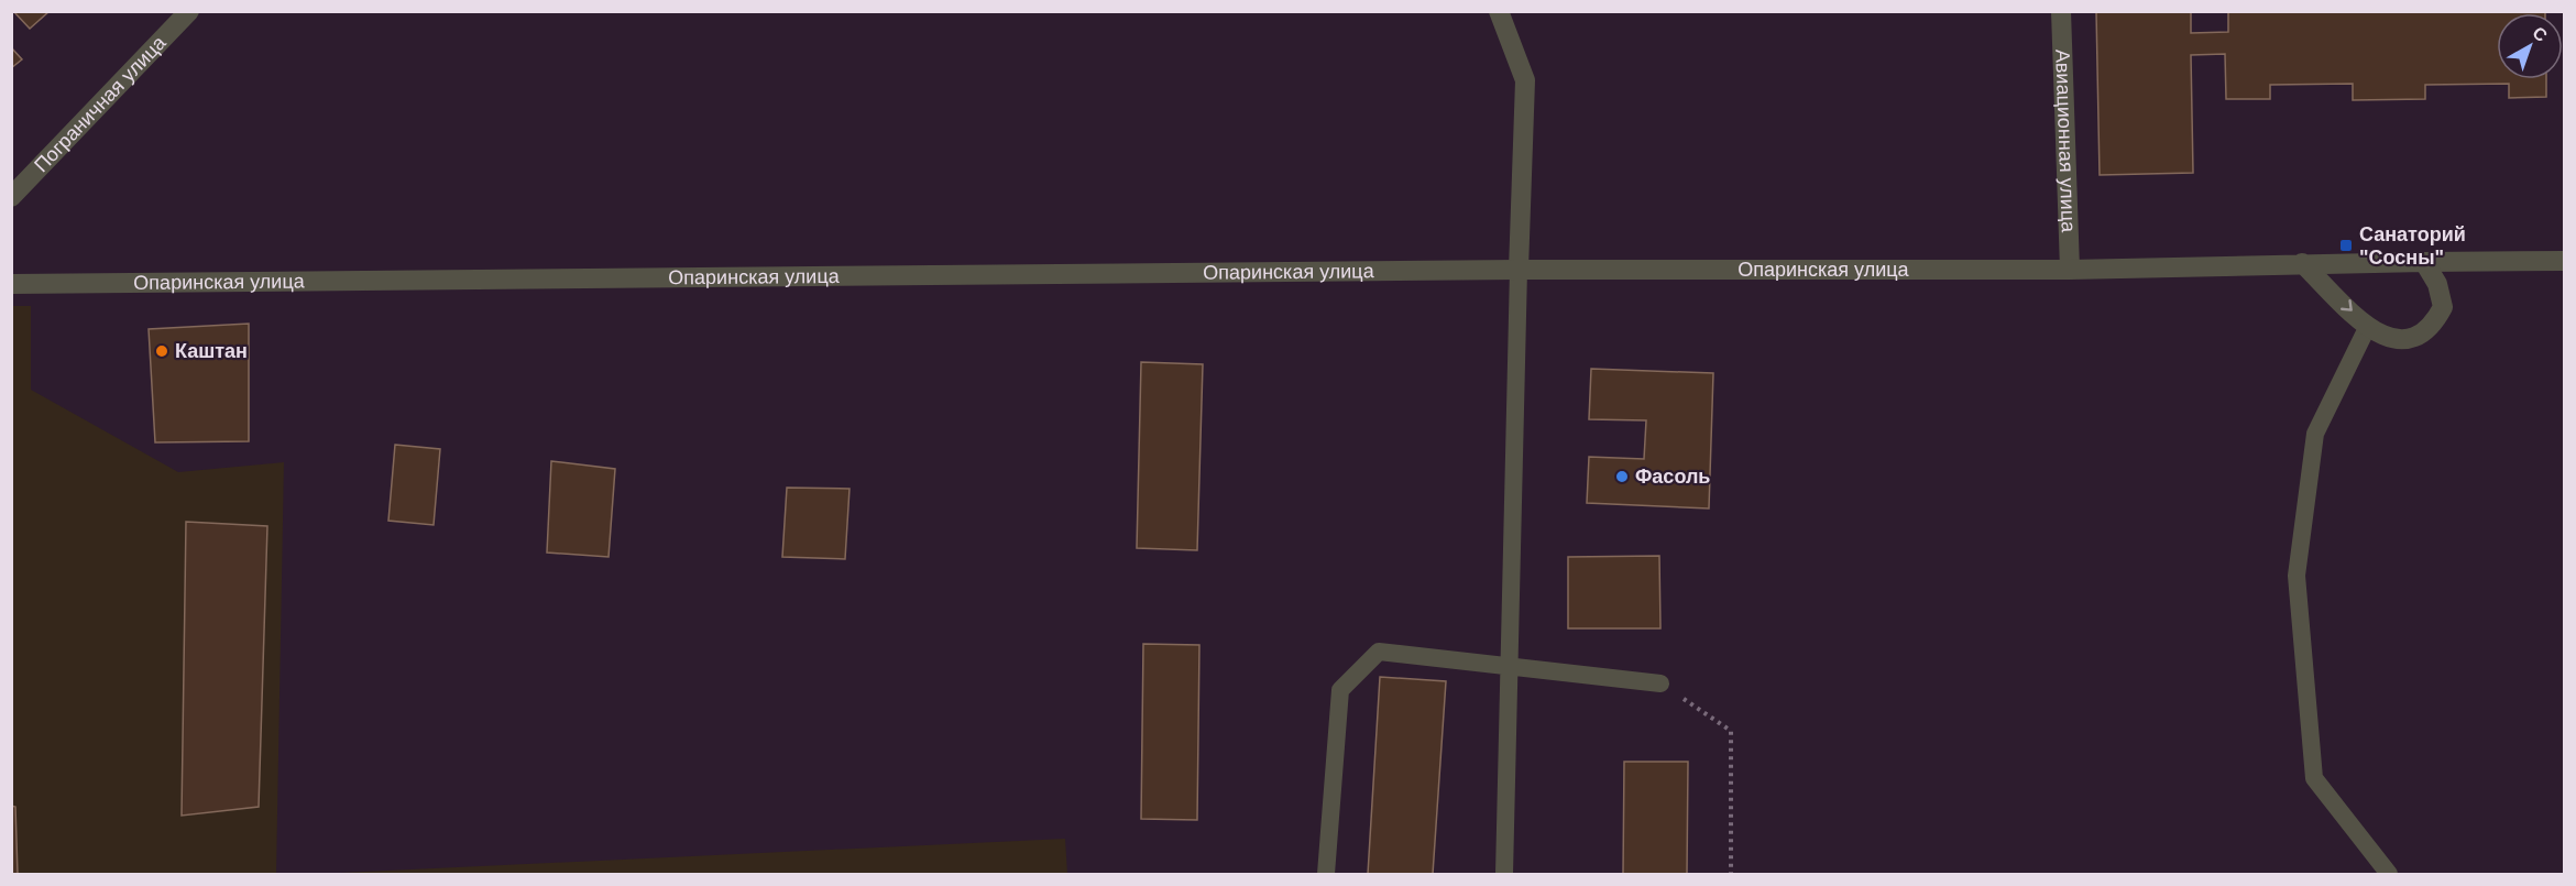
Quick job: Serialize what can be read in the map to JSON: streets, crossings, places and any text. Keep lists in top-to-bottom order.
{
  "streets": {
    "street": ["Пограничная улица", "Авиационная улица", "Опаринская улица"]
  },
  "crossings": [
    ["Авиационная улица", "Опаринская улица"]
  ],
  "places": {
    "transit": ["Санаторий \"Сосны\""],
    "other": ["Каштан", "Фасоль"]
  },
  "north": "top right"
}
